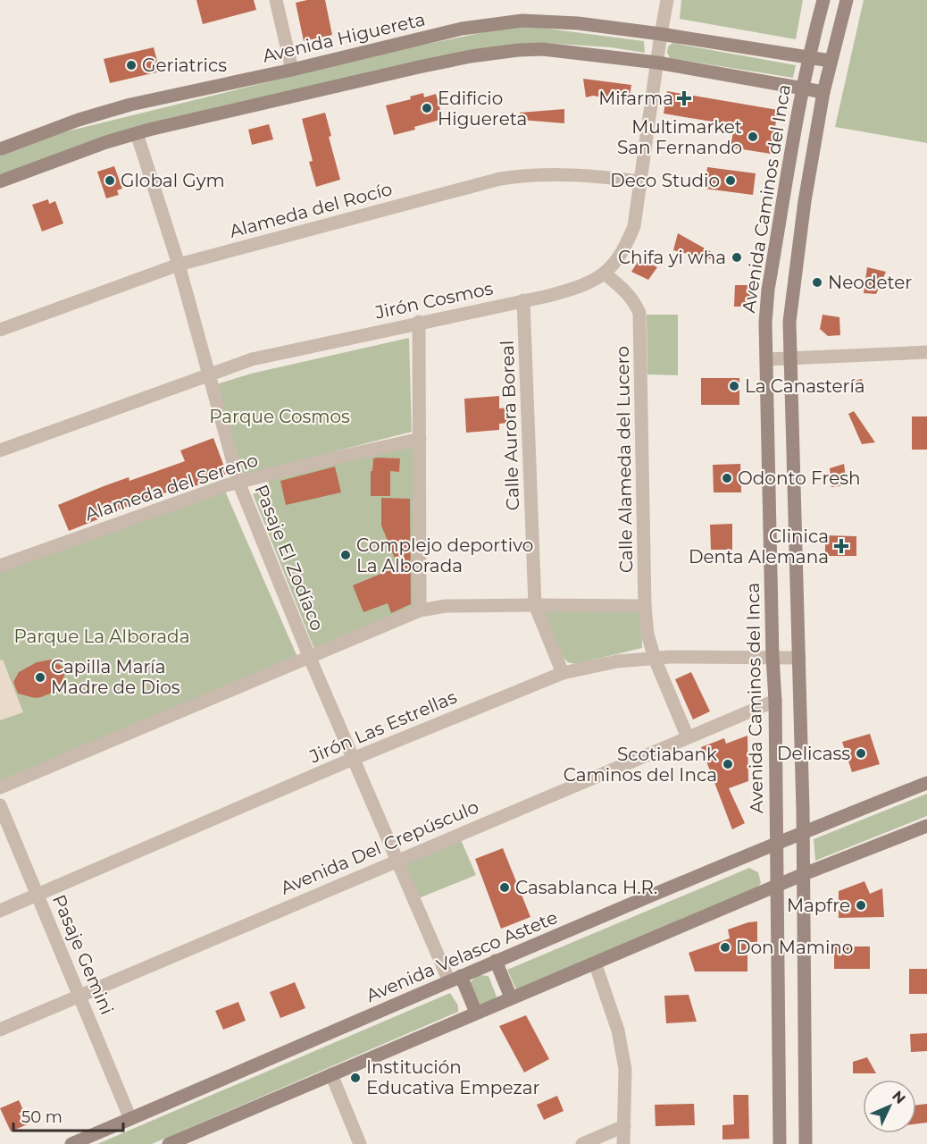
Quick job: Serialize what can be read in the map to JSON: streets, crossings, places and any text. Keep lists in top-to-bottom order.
{
  "streets": {
    "main road": ["Avenida Higuereta", "Avenida Caminos del Inca", "Avenida Velasco Astete"],
    "street": [
      "Alameda del Rocío",
      "Jirón Cosmos",
      "Calle Aurora Boreal",
      "Calle Alameda del Lucero",
      "Alameda del Sereno",
      "Pasaje El Zodíaco",
      "Jirón Las Estrellas",
      "Avenida Del Crepúsculo",
      "Pasaje Gemini"
    ]
  },
  "crossings": [
    ["Avenida Higuereta", "Avenida Caminos del Inca"],
    ["Avenida Higuereta", "Jirón Cosmos"],
    ["Avenida Caminos del Inca", "Jirón Las Estrellas"],
    ["Avenida Caminos del Inca", "Avenida Del Crepúsculo"],
    ["Avenida Caminos del Inca", "Avenida Velasco Astete"],
    ["Alameda del Rocío", "Jirón Cosmos"],
    ["Alameda del Rocío", "Pasaje El Zodíaco"],
    ["Jirón Cosmos", "Calle Aurora Boreal"],
    ["Jirón Cosmos", "Calle Alameda del Lucero"],
    ["Jirón Cosmos", "Pasaje El Zodíaco"],
    ["Calle Aurora Boreal", "Jirón Las Estrellas"],
    ["Calle Alameda del Lucero", "Jirón Las Estrellas"],
    ["Calle Alameda del Lucero", "Avenida Del Crepúsculo"],
    ["Alameda del Sereno", "Pasaje El Zodíaco"],
    ["Pasaje El Zodíaco", "Jirón Las Estrellas"],
    ["Pasaje El Zodíaco", "Avenida Del Crepúsculo"],
    ["Pasaje El Zodíaco", "Avenida Velasco Astete"],
    ["Jirón Las Estrellas", "Pasaje Gemini"],
    ["Avenida Del Crepúsculo", "Pasaje Gemini"],
    ["Pasaje Gemini", "Avenida Velasco Astete"]
  ],
  "parks": ["Parque Cosmos", "Parque La Alborada"],
  "places": {
    "other": [
      "Geriatrics",
      "Edificio Higuereta",
      "Multimarket San Fernando",
      "Global Gym",
      "Deco Studio",
      "Chifa yi wha",
      "Neodeter",
      "La Canastería",
      "Odonto Fresh",
      "Complejo deportivo La Alborada",
      "Capilla María Madre de Dios",
      "Delicass",
      "Scotiabank Caminos del Inca",
      "Casablanca H.R.",
      "Mapfre",
      "Don Mamino",
      "Institución Educativa Empezar"
    ],
    "health": ["Mifarma", "Clinica Denta Alemana"]
  },
  "scale_bar": "50 m",
  "north": "top right"
}
